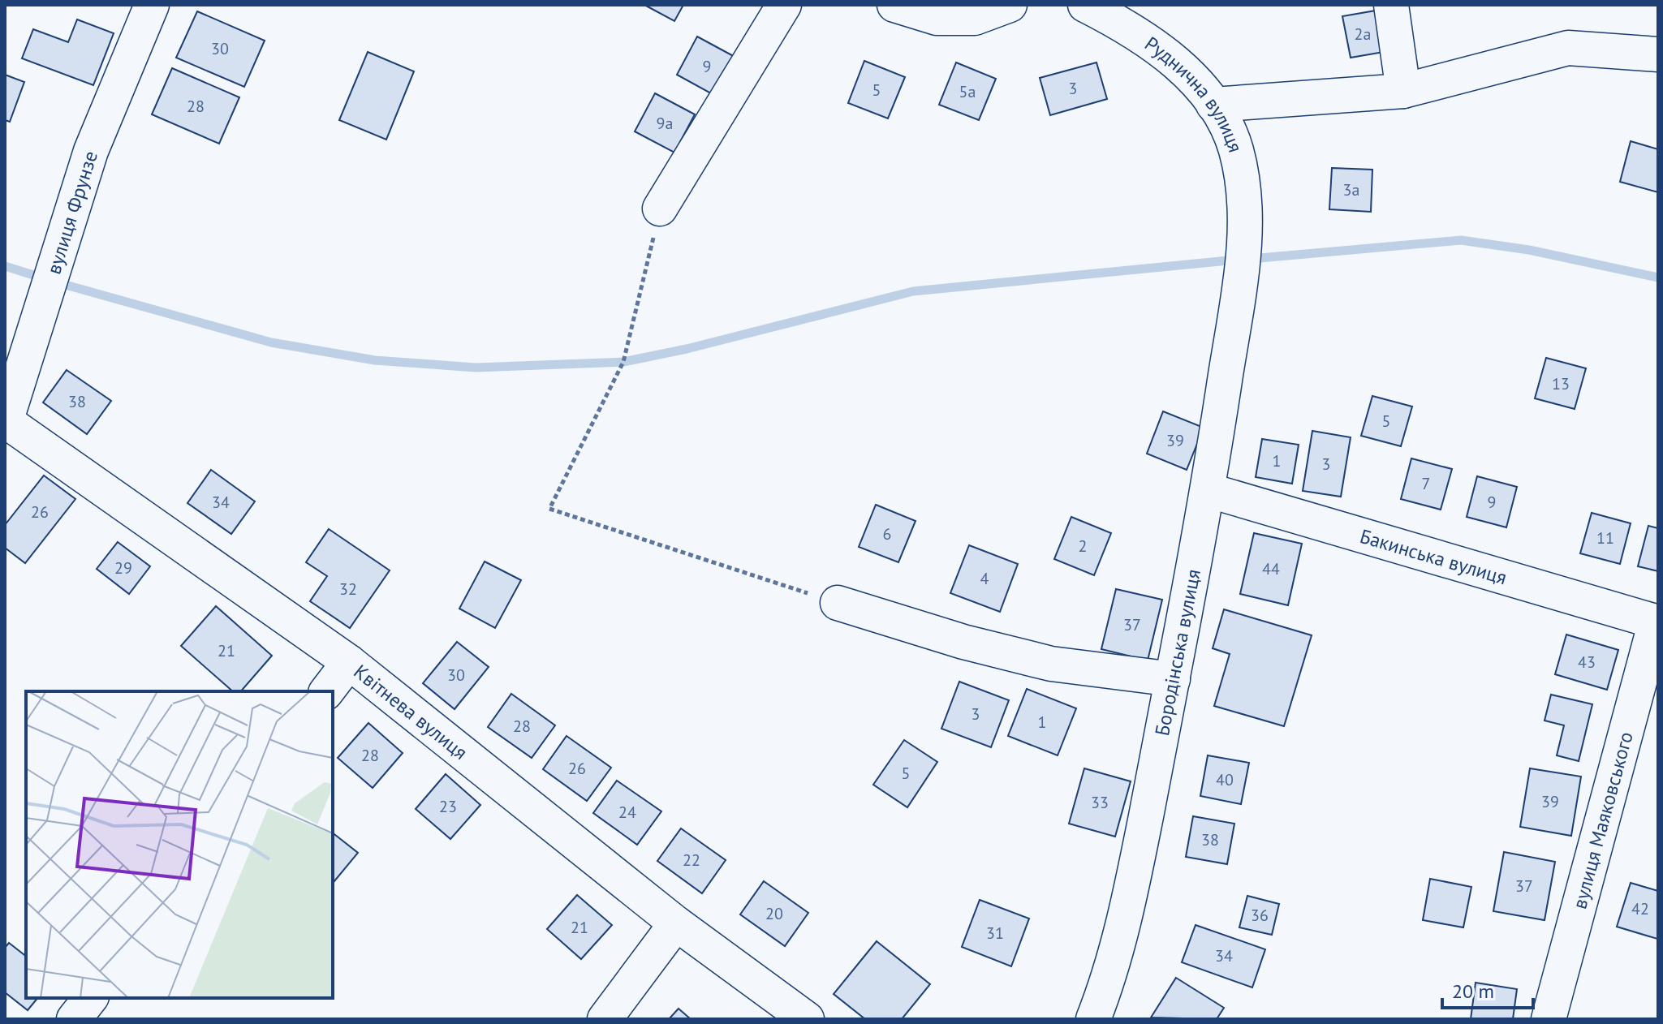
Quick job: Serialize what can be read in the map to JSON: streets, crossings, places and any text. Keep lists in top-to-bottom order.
{
  "streets": {
    "street": [
      "Руднична вулиця",
      "вулиця Фрунзе",
      "Бакинська вулиця",
      "Бородінська вулиця",
      "Квітнева вулиця",
      "вулиця Маяковського"
    ]
  },
  "crossings": [
    ["Руднична вулиця", "Бородінська вулиця"],
    ["вулиця Фрунзе", "Квітнева вулиця"],
    ["Бакинська вулиця", "Бородінська вулиця"],
    ["Бакинська вулиця", "вулиця Маяковського"]
  ],
  "house_numbers": [
    "2а",
    "30",
    "9",
    "3",
    "5",
    "5а",
    "28",
    "9а",
    "3а",
    "13",
    "38",
    "5",
    "39",
    "1",
    "3",
    "7",
    "34",
    "9",
    "26",
    "6",
    "11",
    "2",
    "29",
    "44",
    "4",
    "32",
    "37",
    "21",
    "43",
    "30",
    "3",
    "1",
    "28",
    "28",
    "26",
    "5",
    "40",
    "39",
    "33",
    "23",
    "24",
    "38",
    "22",
    "37",
    "42",
    "20",
    "36",
    "21",
    "31",
    "34"
  ],
  "scale_bar": "20 m"
}
